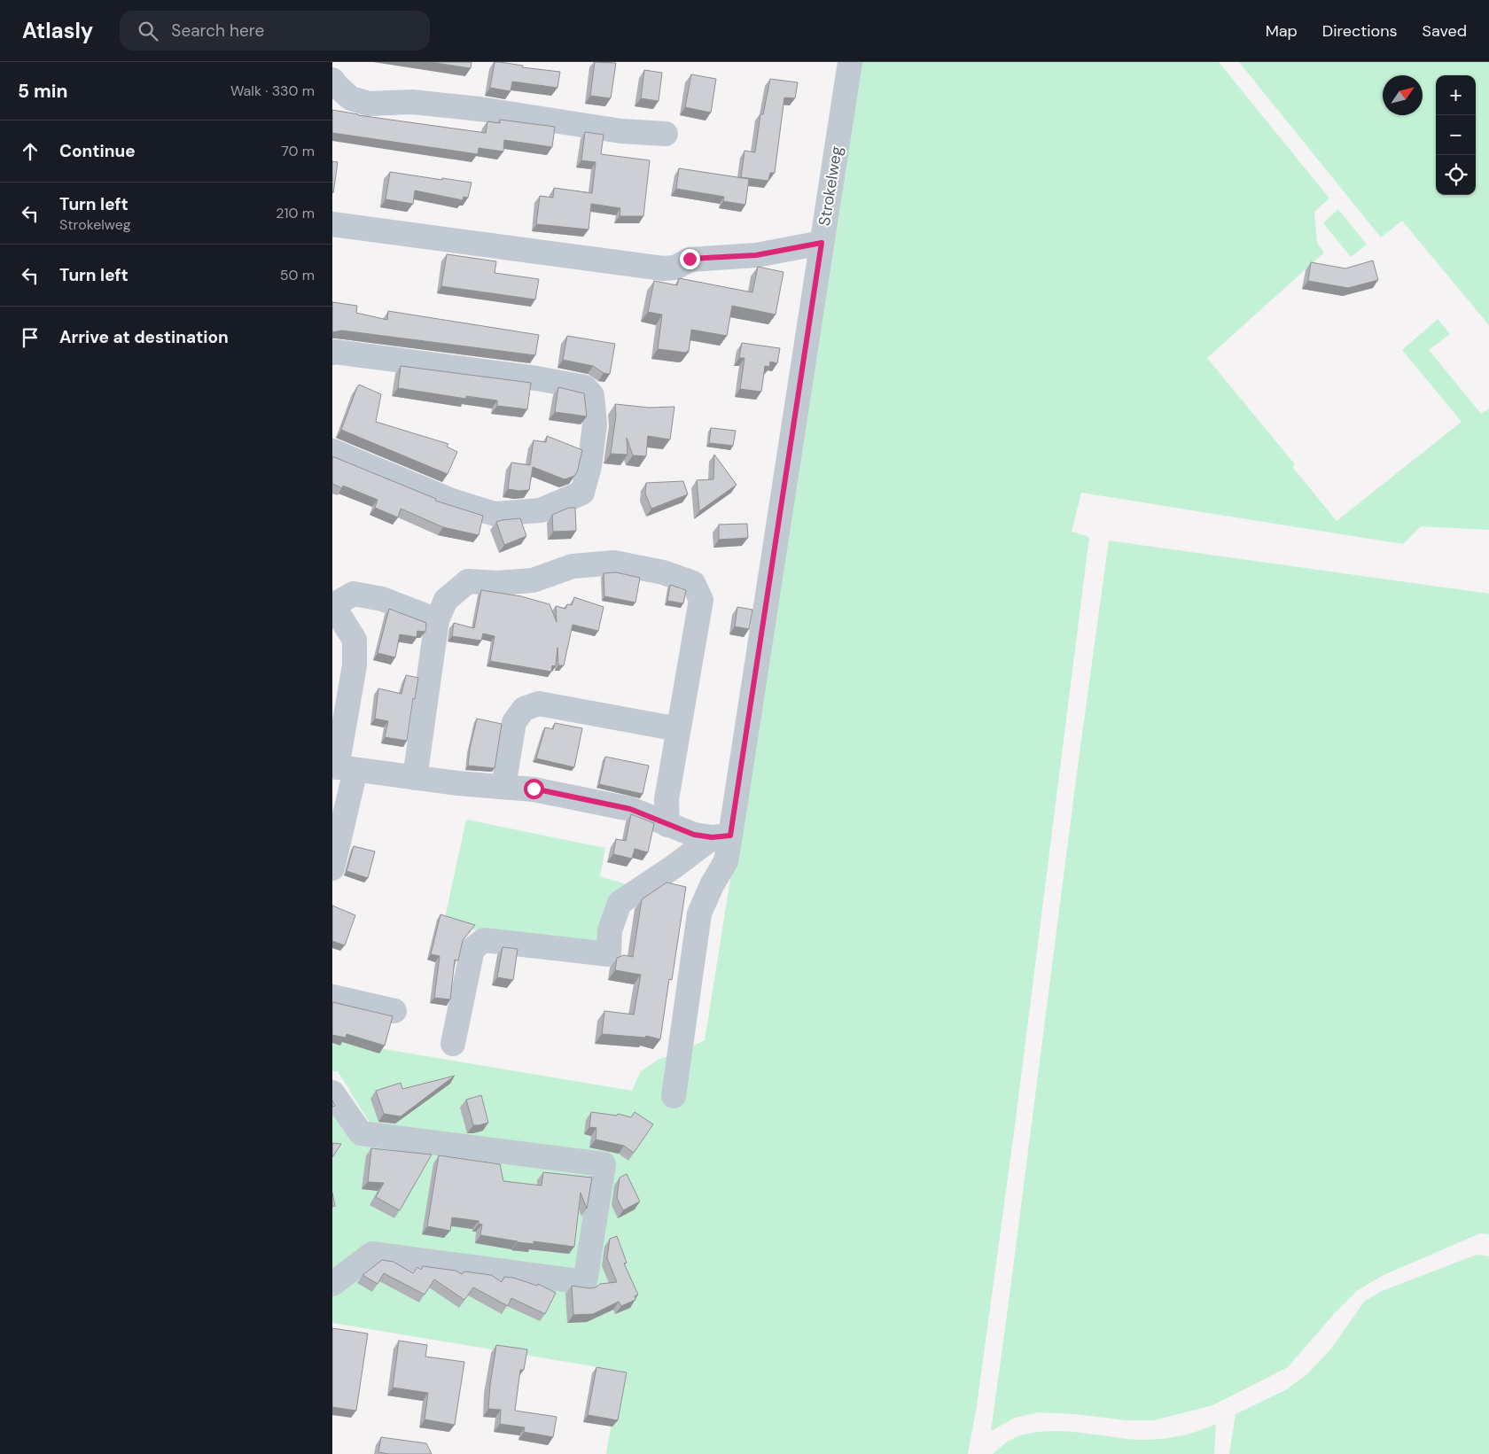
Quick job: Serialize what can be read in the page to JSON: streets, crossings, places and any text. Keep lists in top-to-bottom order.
{
  "streets": {
    "street": ["Strokelweg"]
  },
  "north": "top right",
  "page": {
    "header": "Atlasly",
    "search": "Search here",
    "nav": ["Map", "Directions", "Saved"],
    "heading": ["5 min", "Walk · 330 m"],
    "map_buttons": ["+", "−"],
    "list": [
      ["Continue", "70 m"],
      ["Turn left", "Strokelweg", "210 m"],
      ["Turn left", "50 m"],
      "Arrive at destination"
    ]
  }
}
